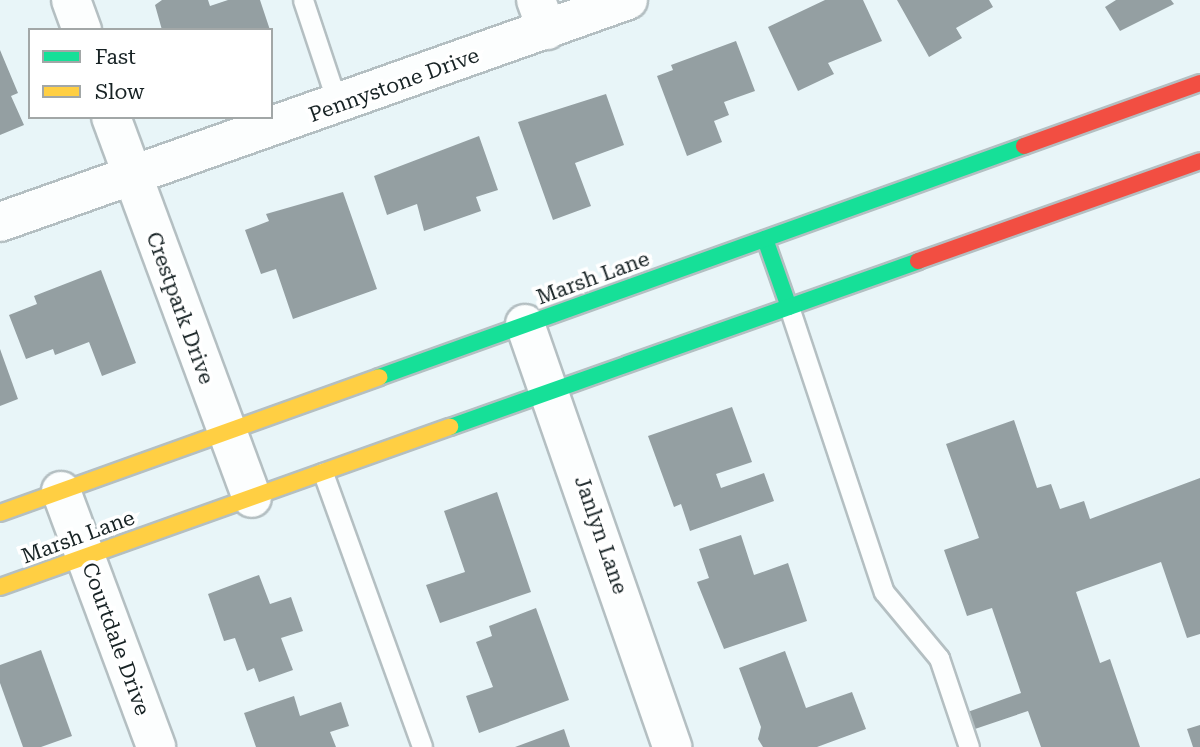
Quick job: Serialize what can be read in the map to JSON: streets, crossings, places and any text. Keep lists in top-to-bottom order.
{
  "streets": {
    "main road": ["Marsh Lane"],
    "street": [
      "Pennystone Drive",
      "Crestpark Drive",
      "Janlyn Lane",
      "Courtdale Drive"
    ]
  },
  "crossings": [
    ["Pennystone Drive", "Crestpark Drive"],
    ["Marsh Lane", "Crestpark Drive"],
    ["Marsh Lane", "Janlyn Lane"],
    ["Marsh Lane", "Courtdale Drive"]
  ],
  "legend": ["Fast", "Slow"]
}
